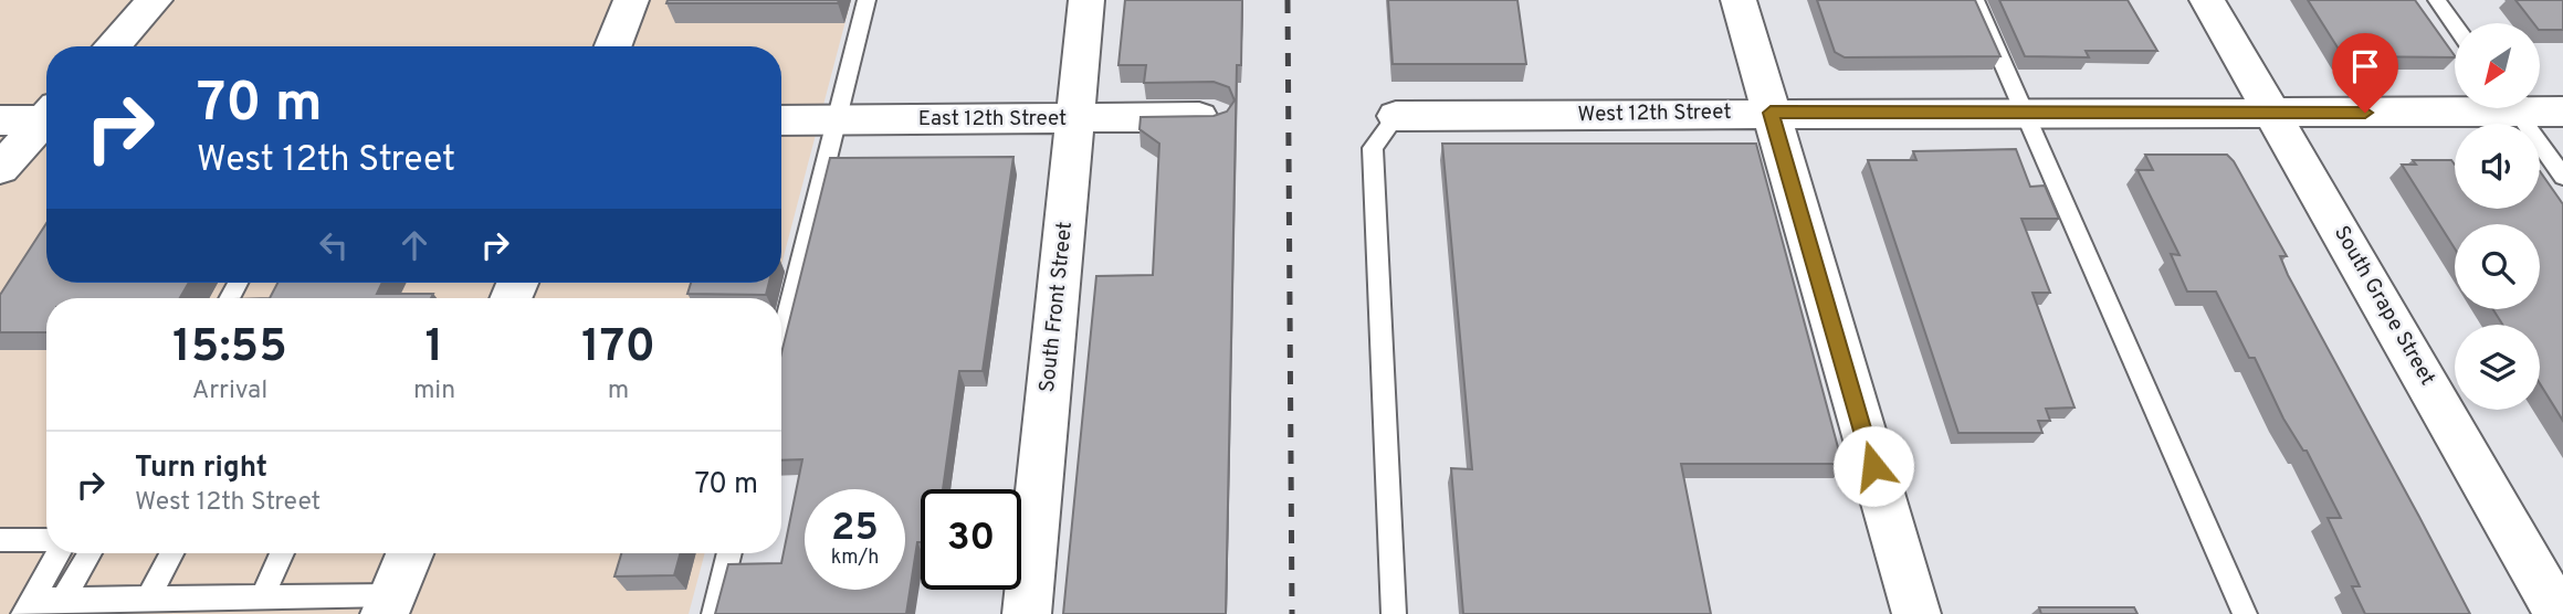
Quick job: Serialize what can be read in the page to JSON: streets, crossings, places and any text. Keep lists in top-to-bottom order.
{
  "streets": {
    "street": [
      "West 12th Street",
      "East 12th Street",
      "South Grape Street",
      "South Front Street"
    ]
  },
  "crossings": [
    ["West 12th Street", "South Grape Street"],
    ["East 12th Street", "South Front Street"]
  ],
  "north": "bottom left",
  "page": {
    "turn": ["70 m", "West 12th Street"],
    "eta": [
      "15:55",
      "Arrival",
      "1",
      "min",
      "170",
      "m"
    ],
    "list": [
      {
        "name": "Turn right",
        "note": "West 12th Street",
        "value": "70 m"
      }
    ],
    "speed": "25 km/h",
    "limit": "30"
  }
}
